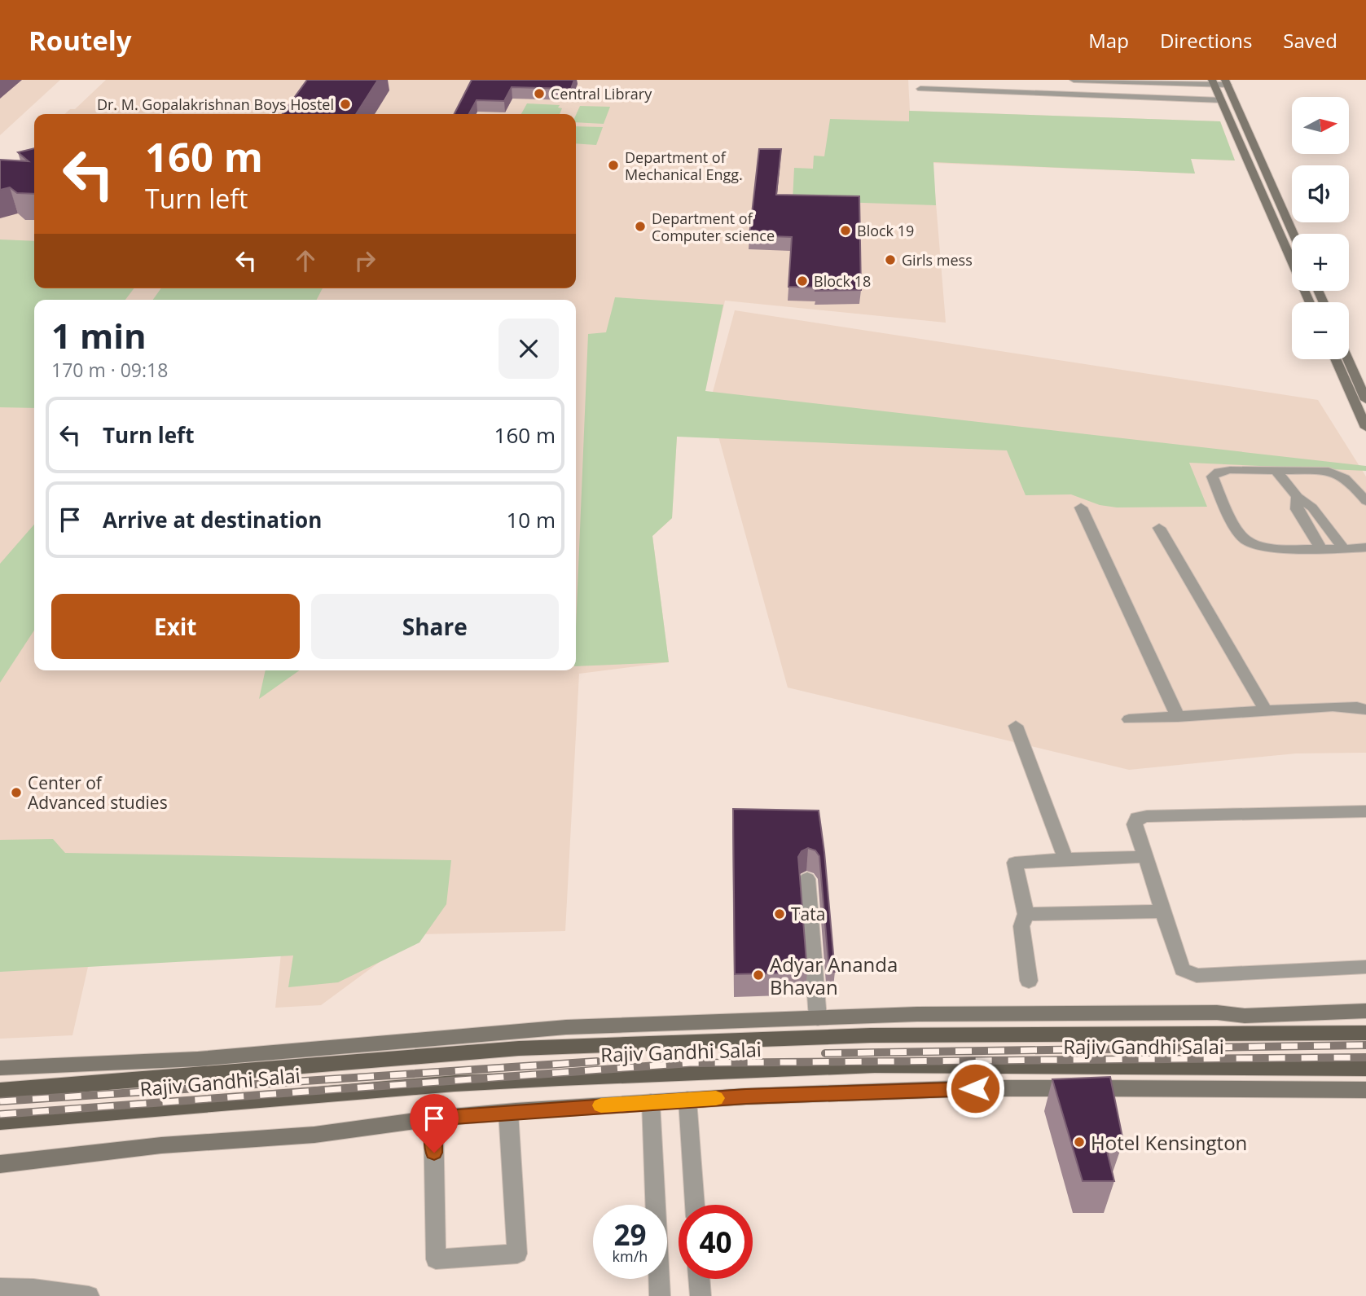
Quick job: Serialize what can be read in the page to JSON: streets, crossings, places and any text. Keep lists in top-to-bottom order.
{
  "streets": {
    "main road": ["Rajiv Gandhi Salai"]
  },
  "places": [
    "Central Library",
    "Dr. M. Gopalakrishnan Boys Hostel",
    "Department of Mechanical Engg.",
    "Department of Computer science",
    "Block 19",
    "Girls mess",
    "Block 18",
    "Center of Advanced studies",
    "Tata",
    "Adyar Ananda Bhavan",
    "Hotel Kensington"
  ],
  "north": "right",
  "page": {
    "header": "Routely",
    "nav": ["Map", "Directions", "Saved"],
    "map_buttons": ["+", "−"],
    "turn": ["160 m", "Turn left"],
    "heading": ["1 min", "170 m · 09:18"],
    "list": [
      {
        "name": "Turn left",
        "value": "160 m"
      },
      {
        "name": "Arrive at destination",
        "value": "10 m"
      }
    ],
    "buttons": ["Exit", "Share"],
    "speed": "29 km/h",
    "limit": "40"
  }
}
